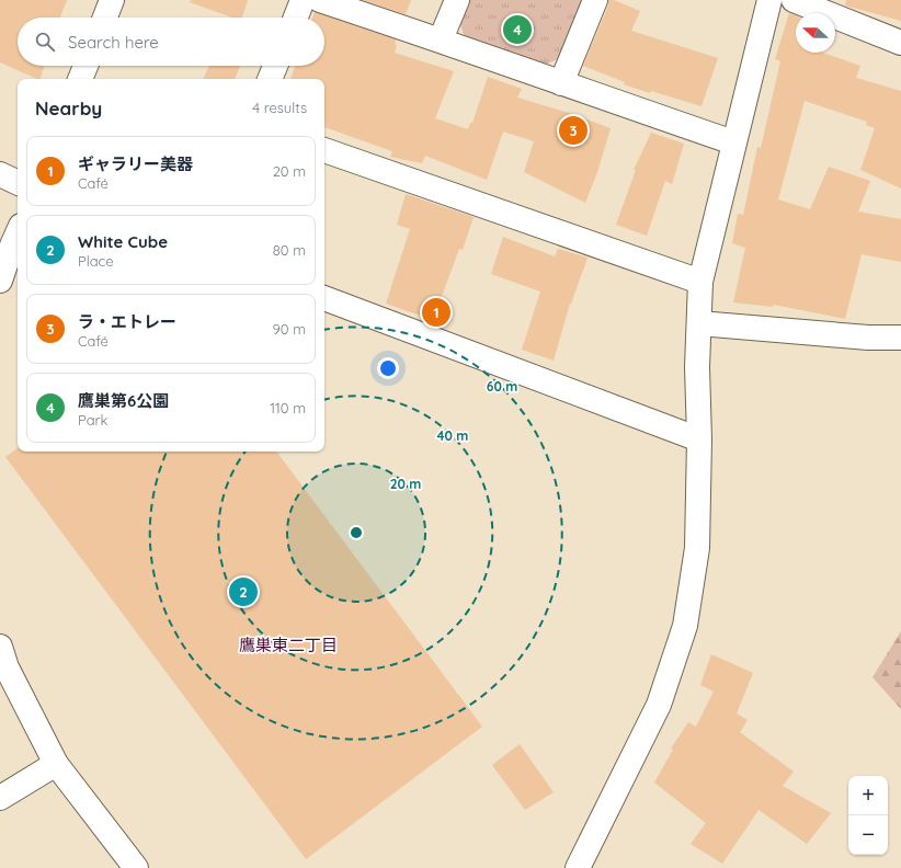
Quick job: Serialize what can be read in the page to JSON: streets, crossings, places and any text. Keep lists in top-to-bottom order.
{
  "districts": ["鷹巣東二丁目"],
  "north": "left",
  "page": {
    "pins": [
      "4",
      "3",
      "1",
      "2"
    ],
    "search": "Search here",
    "heading": ["Nearby", "4 results"],
    "list": [
      {
        "mark": "1",
        "name": "ギャラリー美器",
        "note": "Café",
        "value": "20 m"
      },
      {
        "mark": "2",
        "name": "White Cube",
        "note": "Place",
        "value": "80 m"
      },
      {
        "mark": "3",
        "name": "ラ・エトレー",
        "note": "Café",
        "value": "90 m"
      },
      {
        "mark": "4",
        "name": "鷹巣第6公園",
        "note": "Park",
        "value": "110 m"
      }
    ],
    "map_buttons": ["+", "−"]
  },
  "rings": ["60 m", "40 m", "20 m"]
}
